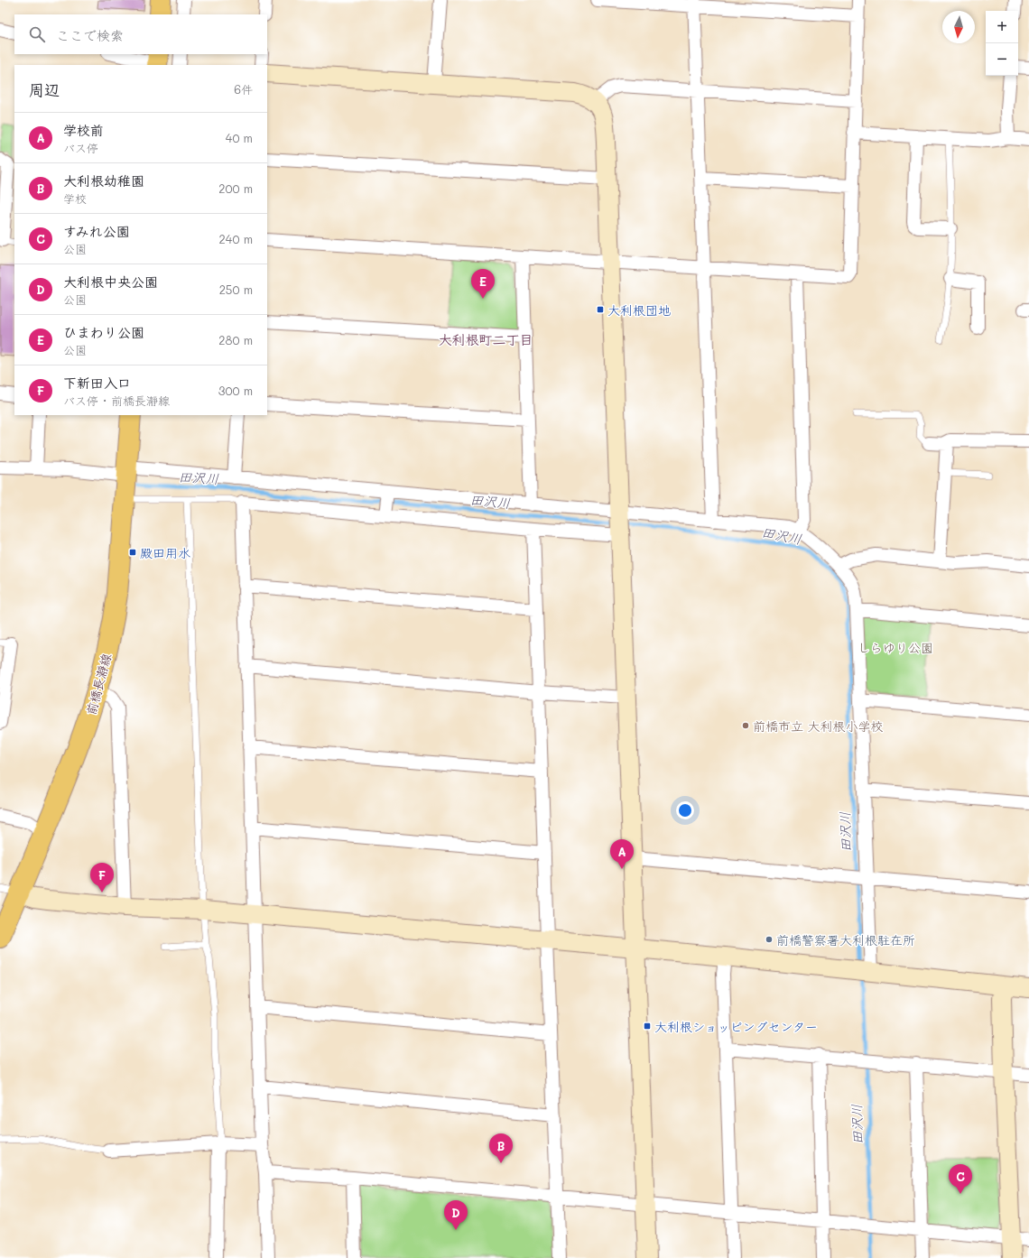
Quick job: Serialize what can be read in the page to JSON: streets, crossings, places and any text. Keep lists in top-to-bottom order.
{
  "streets": {
    "main road": ["前橋長瀞線"]
  },
  "districts": ["大利根町二丁目"],
  "water": ["田沢川"],
  "parks": ["しらゆり公園"],
  "places": {
    "transit": ["大利根団地", "殿田用水", "大利根ショッピングセンター"],
    "other": ["前橋市立 大利根小学校", "前橋警察署大利根駐在所"]
  },
  "north": "bottom",
  "page": {
    "map_buttons": ["+", "−"],
    "search": "ここで検索",
    "heading": ["周辺", "6件"],
    "list": [
      {
        "mark": "A",
        "name": "学校前",
        "note": "バス停",
        "value": "40 m"
      },
      {
        "mark": "B",
        "name": "大利根幼稚園",
        "note": "学校",
        "value": "200 m"
      },
      {
        "mark": "C",
        "name": "すみれ公園",
        "note": "公園",
        "value": "240 m"
      },
      {
        "mark": "D",
        "name": "大利根中央公園",
        "note": "公園",
        "value": "250 m"
      },
      {
        "mark": "E",
        "name": "ひまわり公園",
        "note": "公園",
        "value": "280 m"
      },
      {
        "mark": "F",
        "name": "下新田入口",
        "note": "バス停 · 前橋長瀞線",
        "value": "300 m"
      }
    ],
    "pins": [
      "E",
      "A",
      "F",
      "B",
      "C",
      "D"
    ]
  }
}
